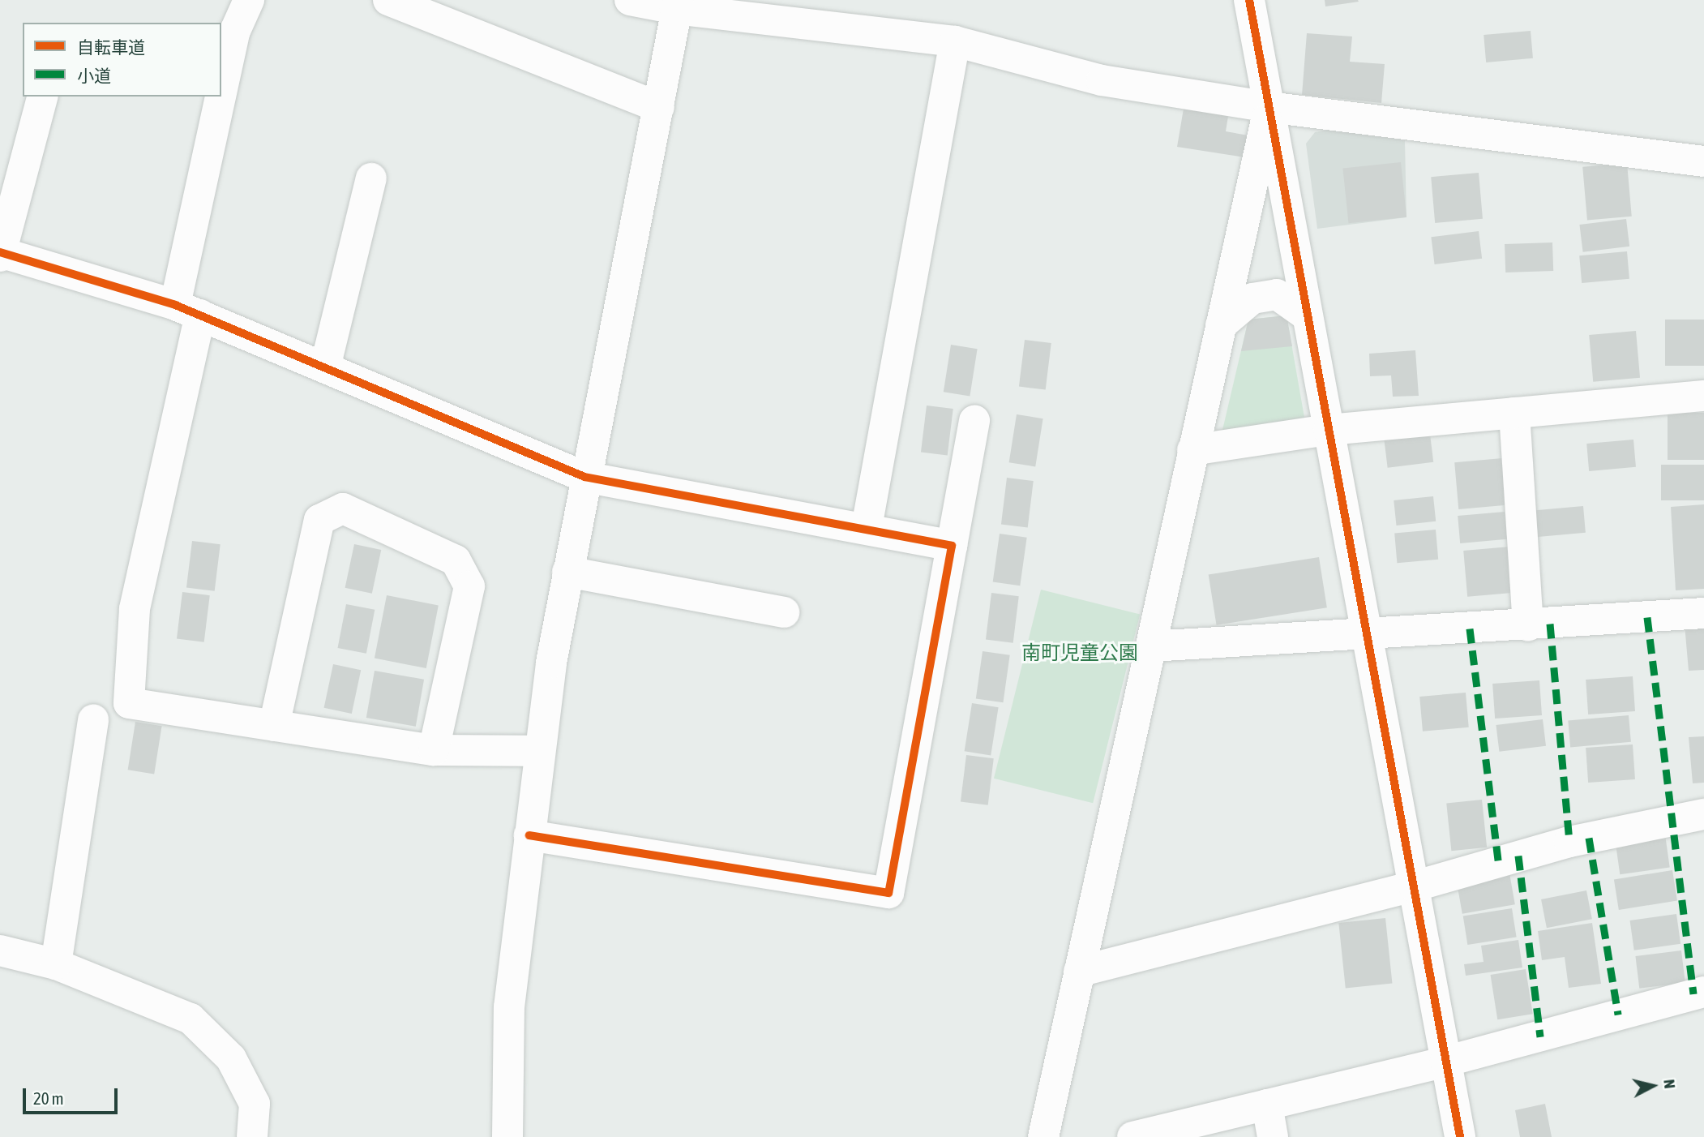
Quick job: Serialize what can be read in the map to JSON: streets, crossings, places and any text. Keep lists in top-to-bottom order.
{
  "parks": ["南町児童公園"],
  "legend": ["自転車道", "小道"],
  "scale_bar": "20 m",
  "north": "right"
}
